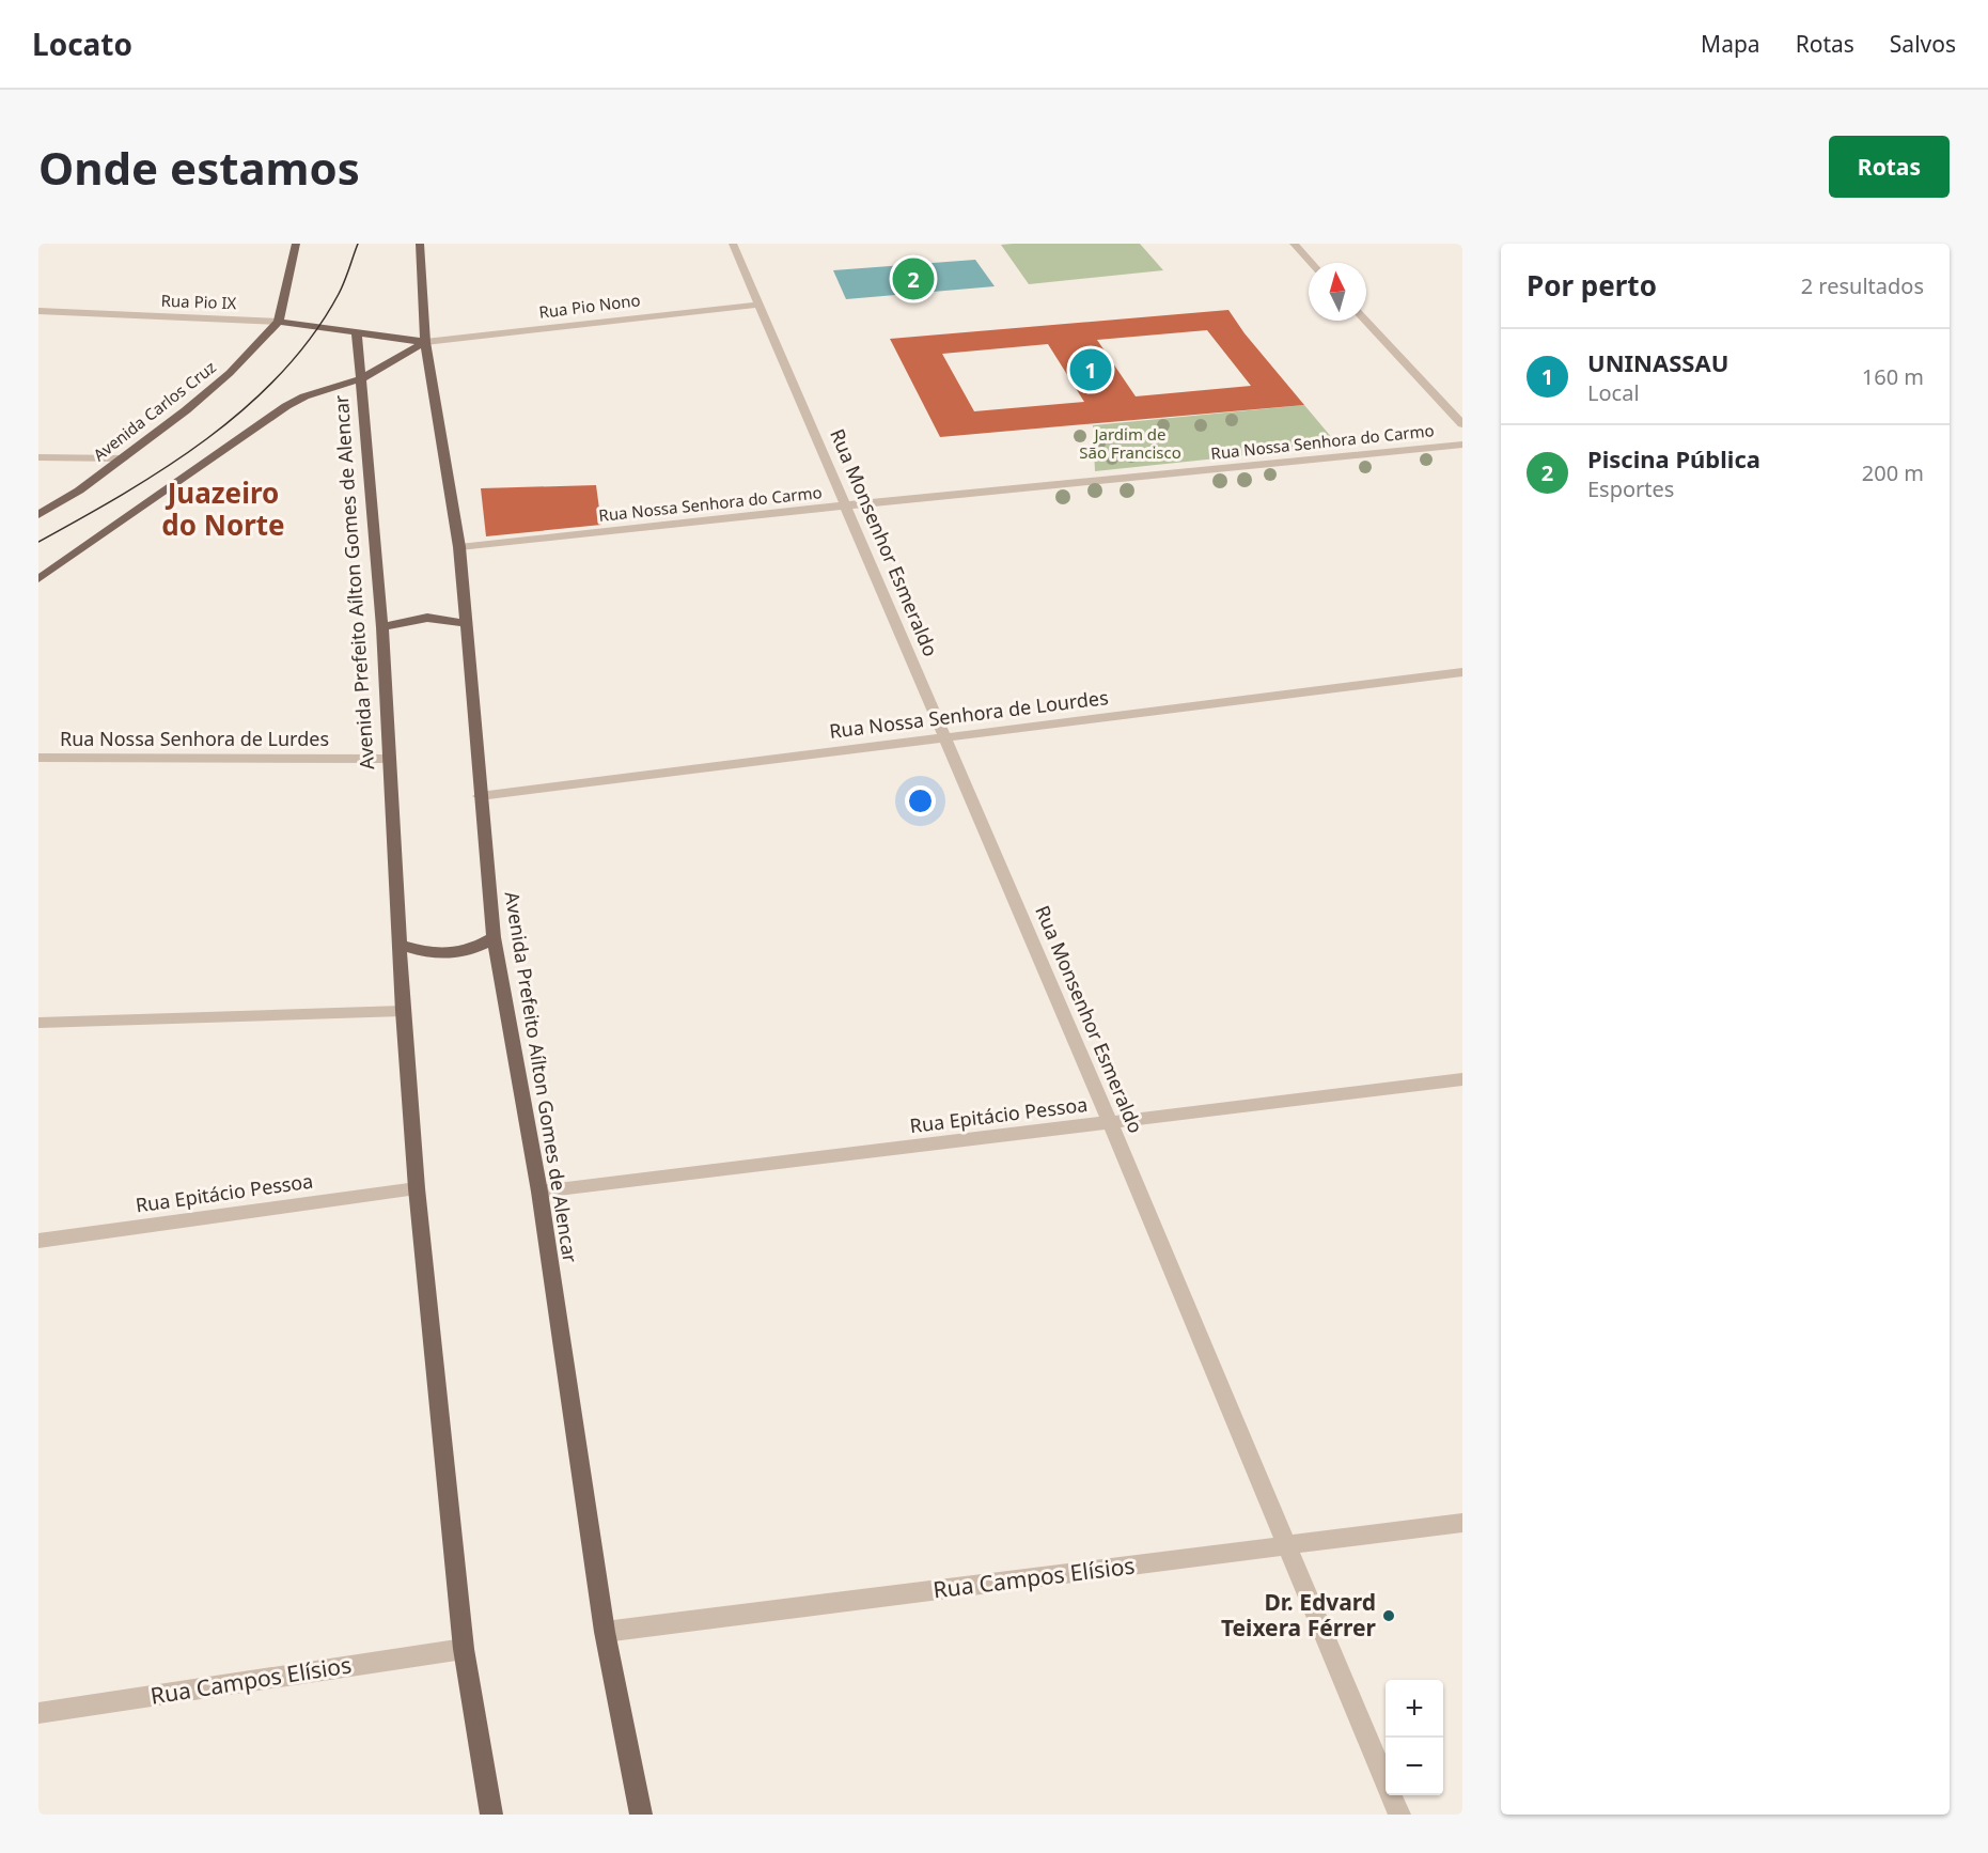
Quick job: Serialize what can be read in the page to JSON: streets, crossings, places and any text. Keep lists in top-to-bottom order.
{
  "streets": {
    "main road": ["Rua Pio IX", "Avenida Carlos Cruz", "Avenida Prefeito Aílton Gomes de Alencar"],
    "street": [
      "Rua Pio Nono",
      "Rua Nossa Senhora do Carmo",
      "Rua Monsenhor Esmeraldo",
      "Rua Nossa Senhora de Lourdes",
      "Rua Nossa Senhora de Lurdes",
      "Rua Epitácio Pessoa",
      "Rua Campos Elísios"
    ]
  },
  "crossings": [
    ["Rua Pio IX", "Rua Pio Nono"],
    ["Rua Pio IX", "Avenida Carlos Cruz"],
    ["Rua Pio IX", "Avenida Prefeito Aílton Gomes de Alencar"],
    ["Rua Pio Nono", "Rua Monsenhor Esmeraldo"],
    ["Rua Pio Nono", "Avenida Prefeito Aílton Gomes de Alencar"],
    ["Rua Nossa Senhora do Carmo", "Rua Monsenhor Esmeraldo"],
    ["Rua Nossa Senhora do Carmo", "Avenida Prefeito Aílton Gomes de Alencar"],
    ["Rua Monsenhor Esmeraldo", "Rua Nossa Senhora de Lourdes"],
    ["Rua Monsenhor Esmeraldo", "Rua Epitácio Pessoa"],
    ["Rua Monsenhor Esmeraldo", "Rua Campos Elísios"],
    ["Avenida Prefeito Aílton Gomes de Alencar", "Rua Nossa Senhora de Lourdes"],
    ["Avenida Prefeito Aílton Gomes de Alencar", "Rua Nossa Senhora de Lurdes"],
    ["Avenida Prefeito Aílton Gomes de Alencar", "Rua Epitácio Pessoa"],
    ["Avenida Prefeito Aílton Gomes de Alencar", "Rua Campos Elísios"]
  ],
  "districts": ["Juazeiro do Norte"],
  "parks": ["Jardim de São Francisco"],
  "places": ["Dr. Edvard Teixera Férrer"],
  "north": "top",
  "page": {
    "header": "Locato",
    "nav": ["Mapa", "Rotas", "Salvos"],
    "buttons": "Rotas",
    "title": "Onde estamos",
    "heading": ["Por perto", "2 resultados"],
    "pins": ["2", "1"],
    "list": [
      {
        "mark": "1",
        "name": "UNINASSAU",
        "note": "Local",
        "value": "160 m"
      },
      {
        "mark": "2",
        "name": "Piscina Pública",
        "note": "Esportes",
        "value": "200 m"
      }
    ],
    "map_buttons": ["+", "−"]
  }
}
